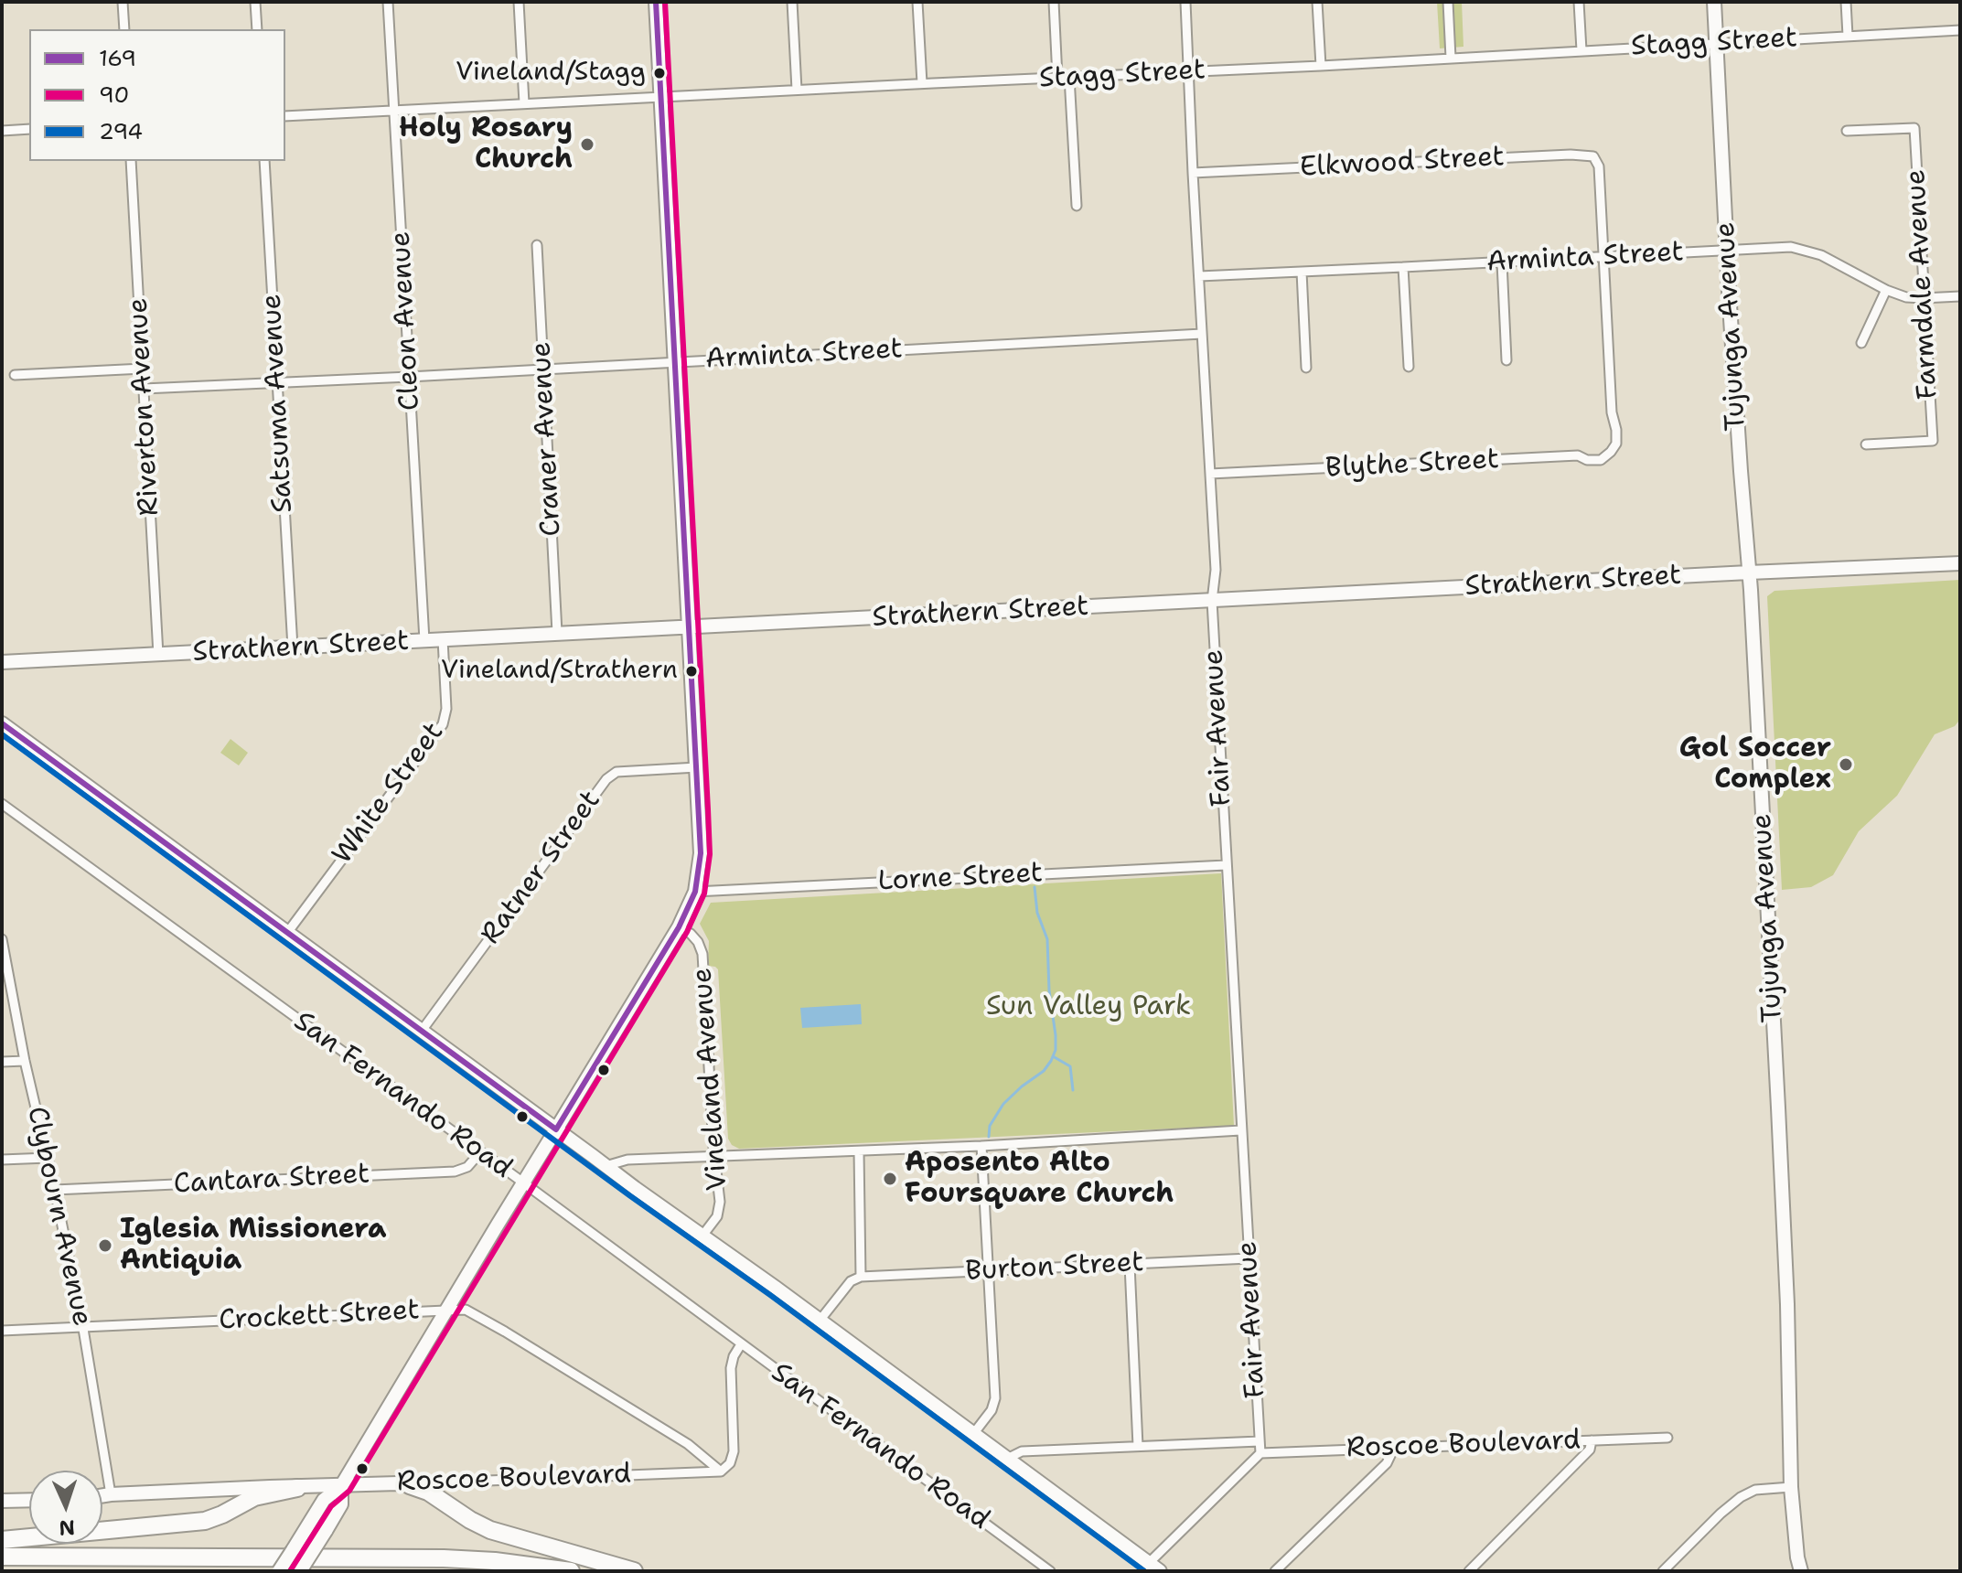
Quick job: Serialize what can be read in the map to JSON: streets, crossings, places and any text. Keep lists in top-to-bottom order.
{
  "streets": {
    "main road": ["Tujunga Avenue", "Strathern Street", "Roscoe Boulevard"],
    "street": [
      "Stagg Street",
      "Elkwood Street",
      "Arminta Street",
      "Farmdale Avenue",
      "Cleon Avenue",
      "Satsuma Avenue",
      "Riverton Avenue",
      "Craner Avenue",
      "Blythe Street",
      "Fair Avenue",
      "White Street",
      "Ratner Street",
      "Lorne Street",
      "Vineland Avenue",
      "San Fernando Road",
      "Cantara Street",
      "Clybourn Avenue",
      "Burton Street",
      "Crockett Street"
    ]
  },
  "crossings": [
    ["Stagg Street", "Cleon Avenue"],
    ["Stagg Street", "Tujunga Avenue"],
    ["Stagg Street", "Fair Avenue"],
    ["Elkwood Street", "Arminta Street"],
    ["Elkwood Street", "Blythe Street"],
    ["Elkwood Street", "Fair Avenue"],
    ["Arminta Street", "Farmdale Avenue"],
    ["Arminta Street", "Cleon Avenue"],
    ["Arminta Street", "Tujunga Avenue"],
    ["Arminta Street", "Satsuma Avenue"],
    ["Arminta Street", "Riverton Avenue"],
    ["Arminta Street", "Craner Avenue"],
    ["Arminta Street", "Blythe Street"],
    ["Arminta Street", "Fair Avenue"],
    ["Cleon Avenue", "Strathern Street"],
    ["Tujunga Avenue", "Strathern Street"],
    ["Satsuma Avenue", "Strathern Street"],
    ["Riverton Avenue", "Strathern Street"],
    ["Craner Avenue", "Strathern Street"],
    ["Blythe Street", "Fair Avenue"],
    ["Strathern Street", "Fair Avenue"],
    ["Strathern Street", "White Street"],
    ["Fair Avenue", "Lorne Street"],
    ["Fair Avenue", "Burton Street"],
    ["Fair Avenue", "Roscoe Boulevard"],
    ["San Fernando Road", "Cantara Street"],
    ["Cantara Street", "Clybourn Avenue"],
    ["Clybourn Avenue", "Crockett Street"],
    ["Clybourn Avenue", "Roscoe Boulevard"],
    ["Crockett Street", "Roscoe Boulevard"]
  ],
  "parks": ["Sun Valley Park"],
  "places": [
    "Vineland/Stagg",
    "Holy Rosary Church",
    "Vineland/Strathern",
    "Gol Soccer Complex",
    "Aposento Alto Foursquare Church",
    "Iglesia Missionera Antiquia"
  ],
  "lines": ["transit line 169", "transit line 90", "transit line 294"],
  "legend": ["169", "90", "294"],
  "north": "bottom"
}
